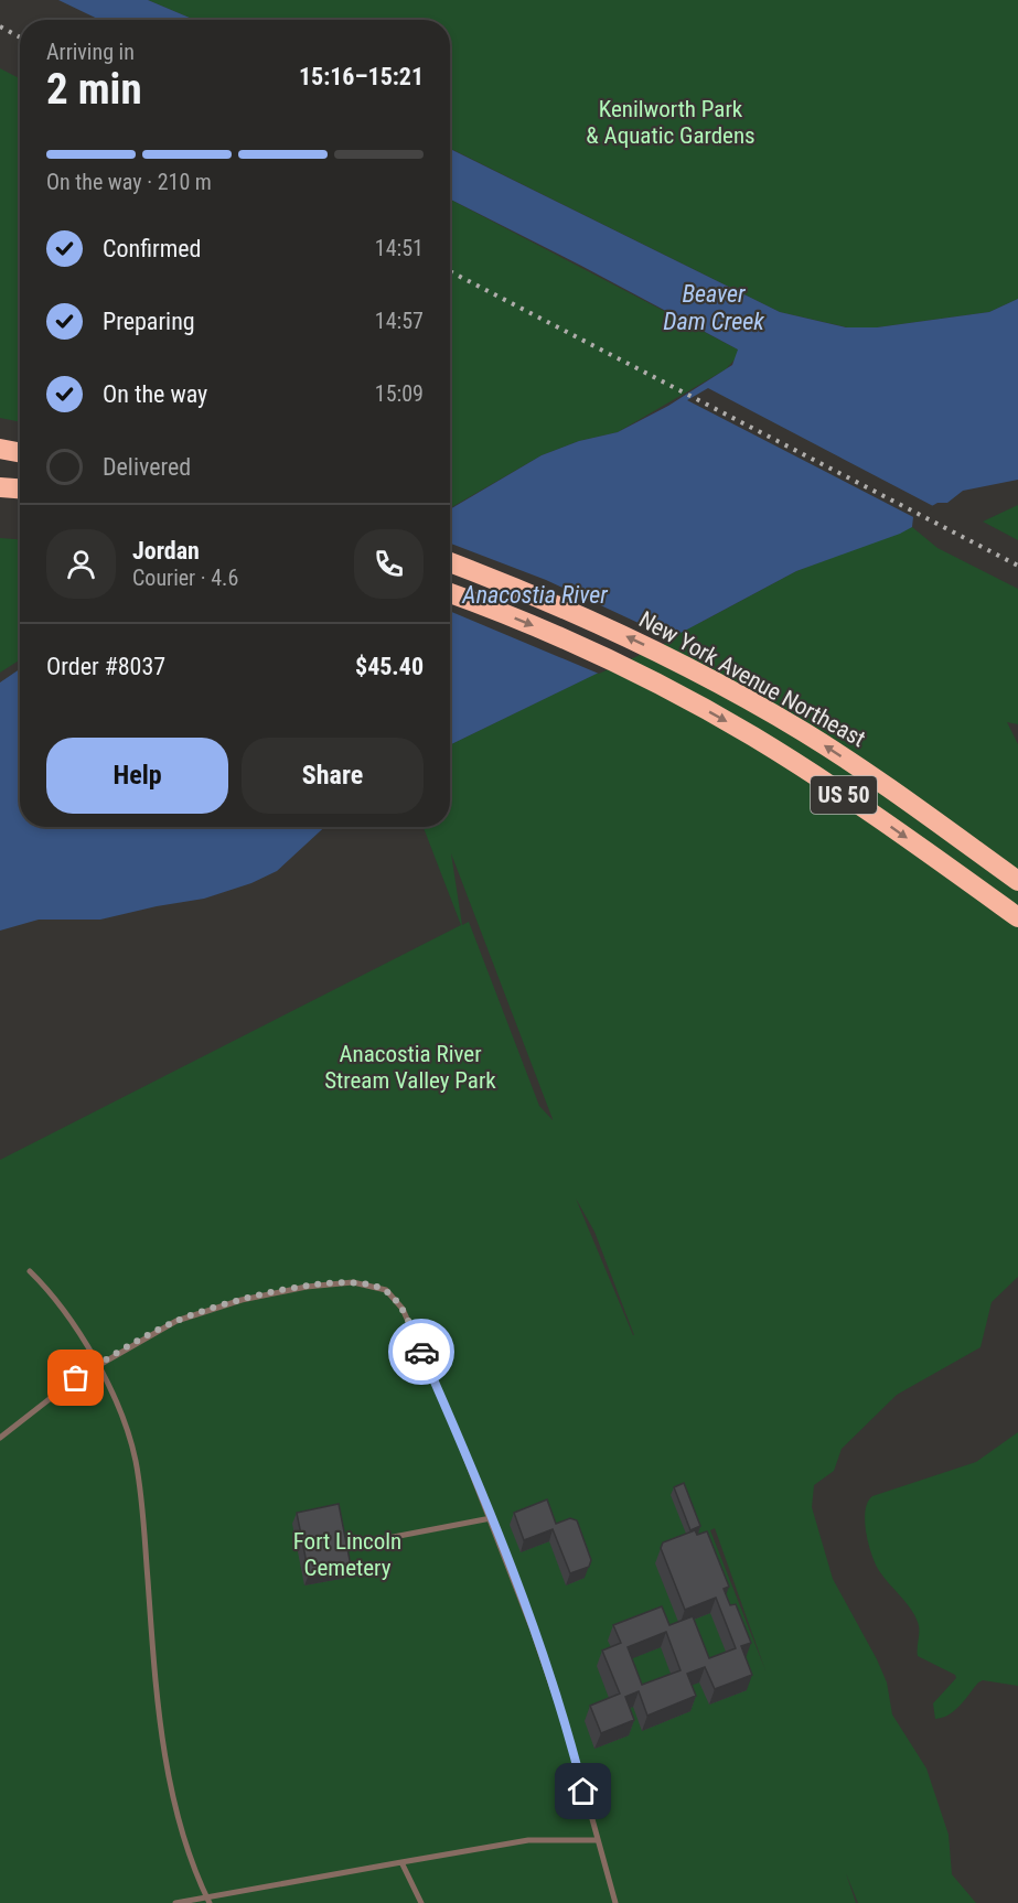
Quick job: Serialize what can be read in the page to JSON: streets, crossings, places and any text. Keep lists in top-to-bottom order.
{
  "streets": {
    "highway": ["New York Avenue Northeast", "US 50"]
  },
  "water": ["Beaver Dam Creek", "Anacostia River"],
  "parks": ["Kenilworth Park & Aquatic Gardens", "Anacostia River Stream Valley Park", "Fort Lincoln Cemetery"],
  "page": {
    "heading": ["2 min", "Arriving in", "15:16–15:21"],
    "panel": [
      "Jordan",
      "Courier · 4.6",
      "Order #8037",
      "$45.40"
    ],
    "bar": "On the way · 210 m",
    "list": [
      ["Confirmed", "14:51"],
      ["Preparing", "14:57"],
      ["On the way", "15:09"],
      "Delivered"
    ],
    "buttons": ["Help", "Share"]
  }
}
